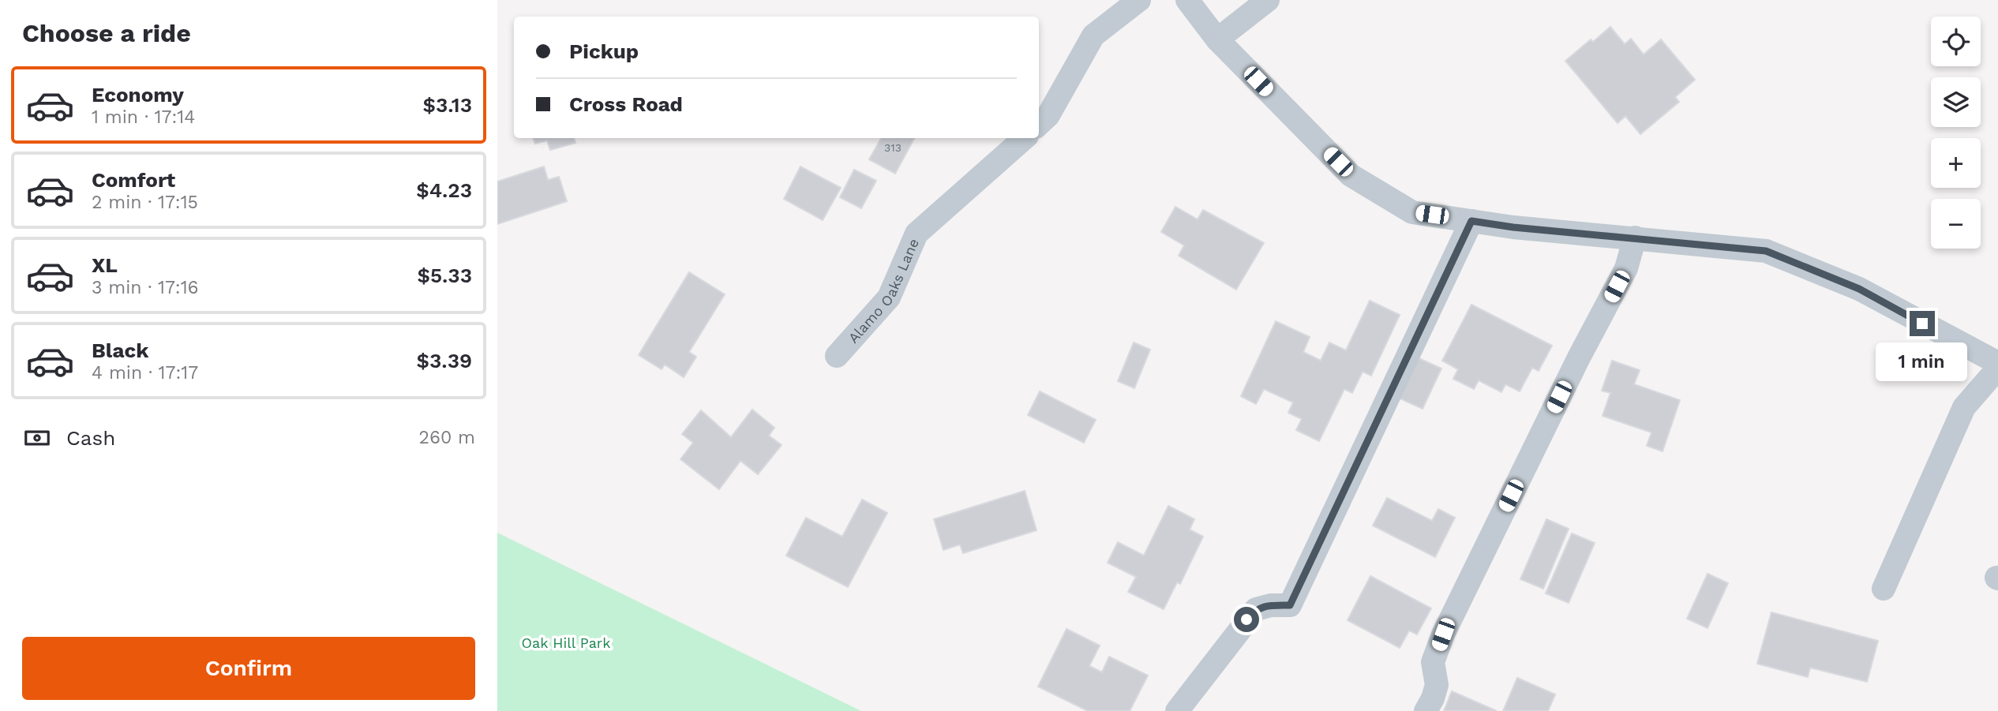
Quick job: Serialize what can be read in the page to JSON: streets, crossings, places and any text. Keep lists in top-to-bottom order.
{
  "streets": {
    "street": ["Alamo Oaks Lane"]
  },
  "parks": ["Oak Hill Park"],
  "house_numbers": ["313"],
  "page": {
    "heading": "Choose a ride",
    "map_buttons": ["+", "−"],
    "banner": ["Pickup", "Cross Road"],
    "list": [
      {
        "name": "Economy",
        "note": "1 min · 17:14",
        "value": "$3.13"
      },
      {
        "name": "Comfort",
        "note": "2 min · 17:15",
        "value": "$4.23"
      },
      {
        "name": "XL",
        "note": "3 min · 17:16",
        "value": "$5.33"
      },
      {
        "name": "Black",
        "note": "4 min · 17:17",
        "value": "$3.39"
      }
    ],
    "bubble": "1 min",
    "pay": ["Cash", "260 m"],
    "buttons": "Confirm"
  }
}
